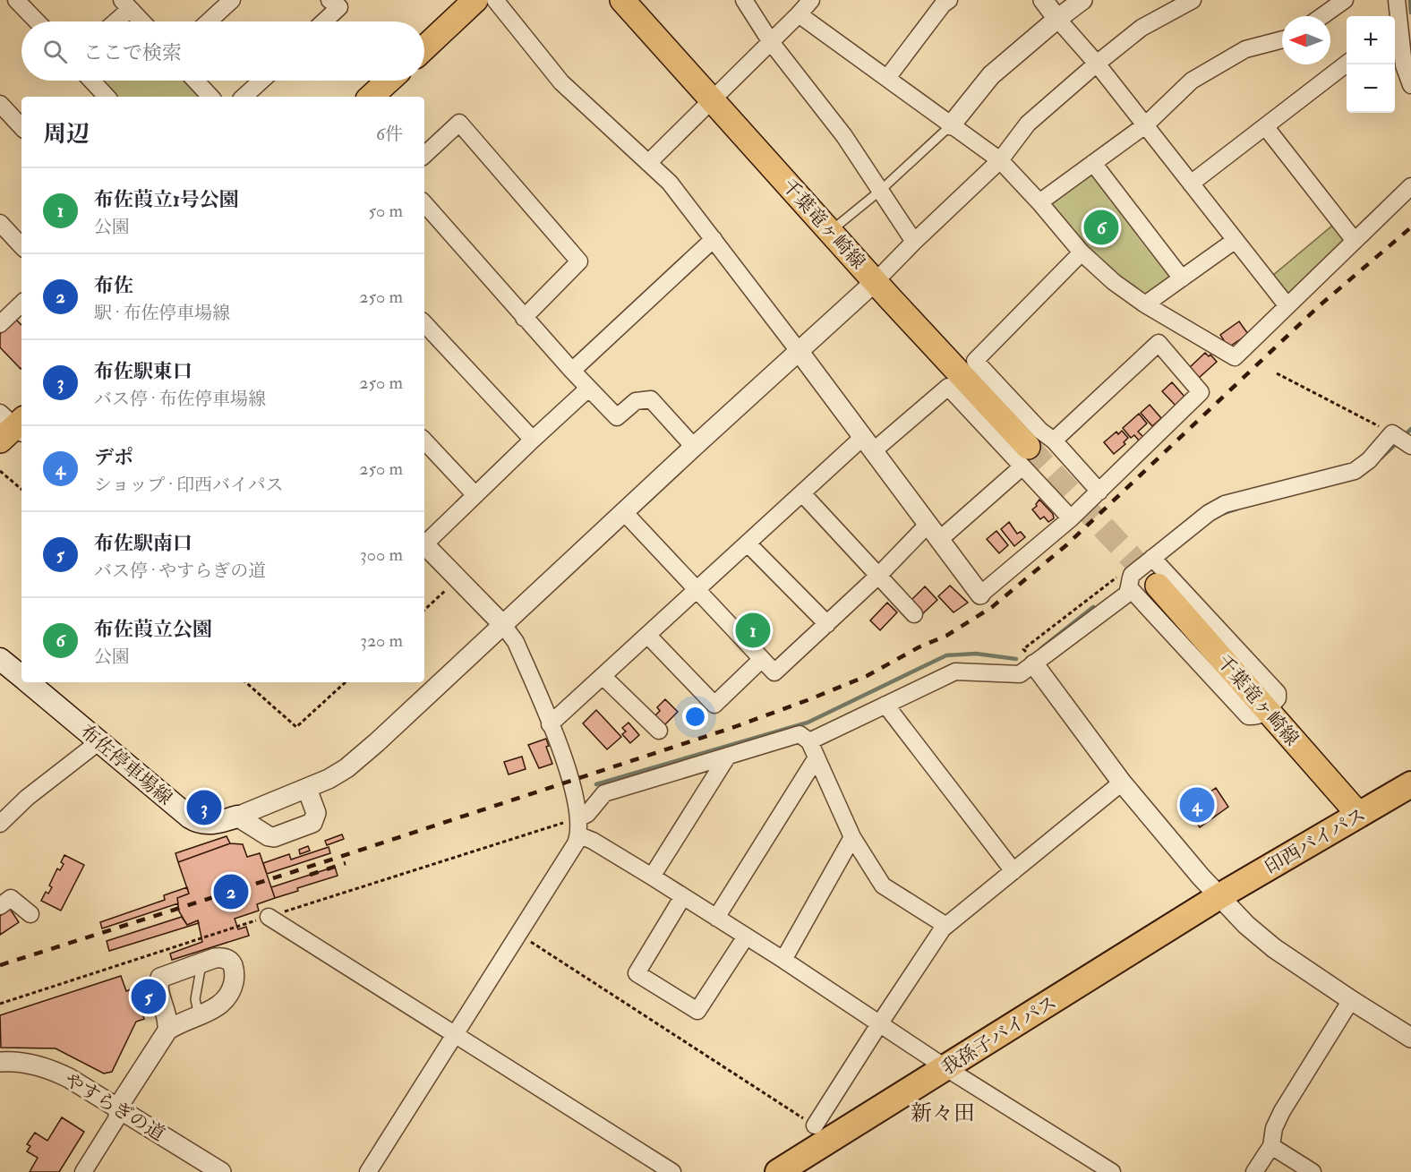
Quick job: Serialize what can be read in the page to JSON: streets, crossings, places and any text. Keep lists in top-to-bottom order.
{
  "streets": {
    "highway": ["印西バイパス", "我孫子バイパス"],
    "main road": ["千葉竜ヶ崎線", "布佐停車場線"],
    "street": ["やすらぎの道"]
  },
  "crossings": [
    ["千葉竜ヶ崎線", "印西バイパス"],
    ["印西バイパス", "我孫子バイパス"]
  ],
  "districts": ["新々田"],
  "north": "left",
  "page": {
    "map_buttons": ["+", "−"],
    "search": "ここで検索",
    "heading": ["周辺", "6件"],
    "list": [
      {
        "mark": "1",
        "name": "布佐葭立1号公園",
        "note": "公園",
        "value": "50 m"
      },
      {
        "mark": "2",
        "name": "布佐",
        "note": "駅 · 布佐停車場線",
        "value": "250 m"
      },
      {
        "mark": "3",
        "name": "布佐駅東口",
        "note": "バス停 · 布佐停車場線",
        "value": "250 m"
      },
      {
        "mark": "4",
        "name": "デポ",
        "note": "ショップ · 印西バイパス",
        "value": "250 m"
      },
      {
        "mark": "5",
        "name": "布佐駅南口",
        "note": "バス停 · やすらぎの道",
        "value": "300 m"
      },
      {
        "mark": "6",
        "name": "布佐葭立公園",
        "note": "公園",
        "value": "320 m"
      }
    ],
    "pins": [
      "6",
      "1",
      "4",
      "3",
      "2",
      "5"
    ]
  }
}
